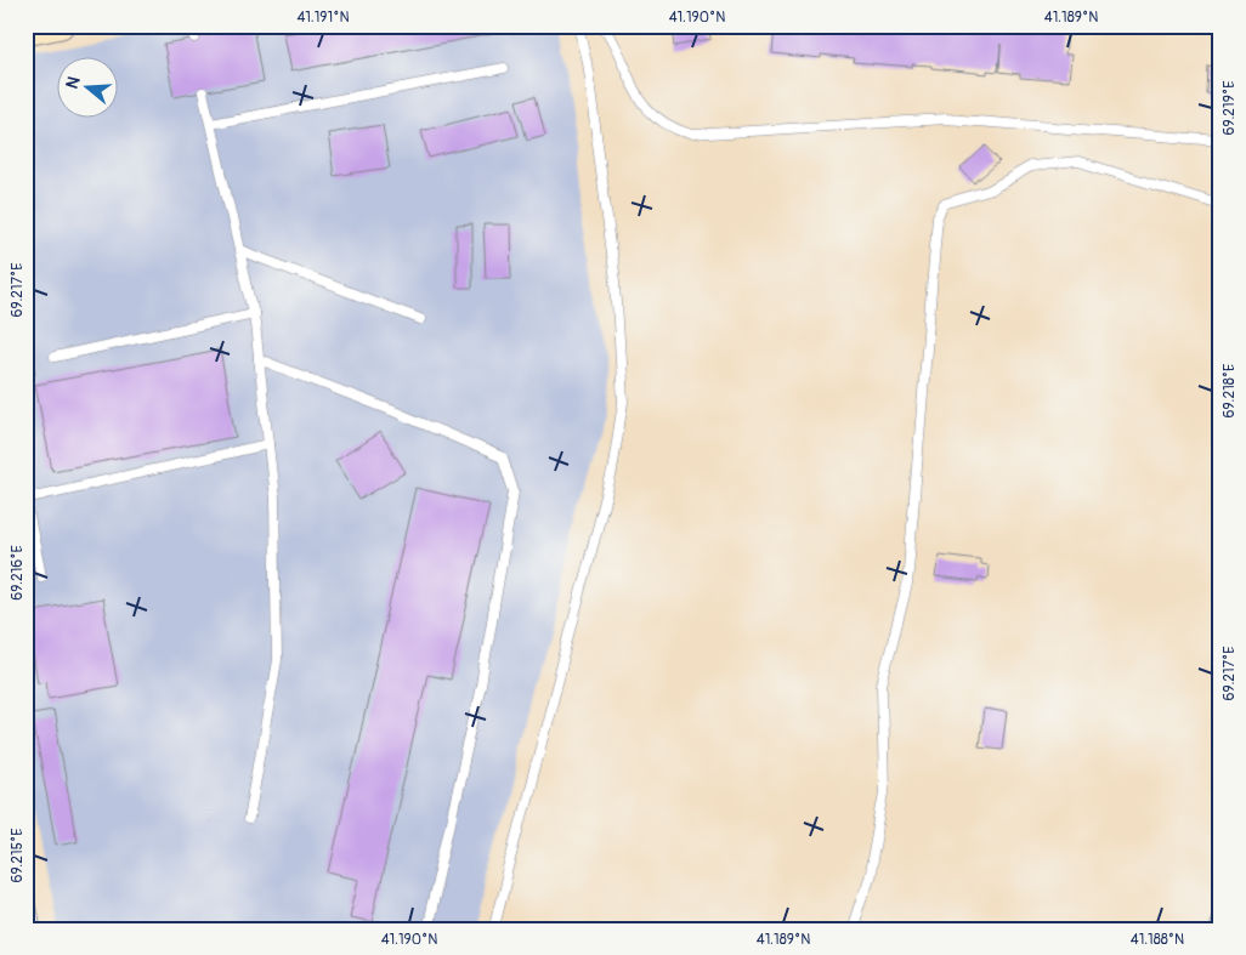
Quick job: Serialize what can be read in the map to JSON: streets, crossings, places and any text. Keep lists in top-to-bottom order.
{
  "north": "left",
  "coordinates": [
    "41.191°N",
    "41.190°N",
    "41.189°N",
    "69.219°E",
    "69.217°E",
    "69.218°E",
    "69.216°E",
    "69.215°E",
    "41.188°N"
  ]
}
